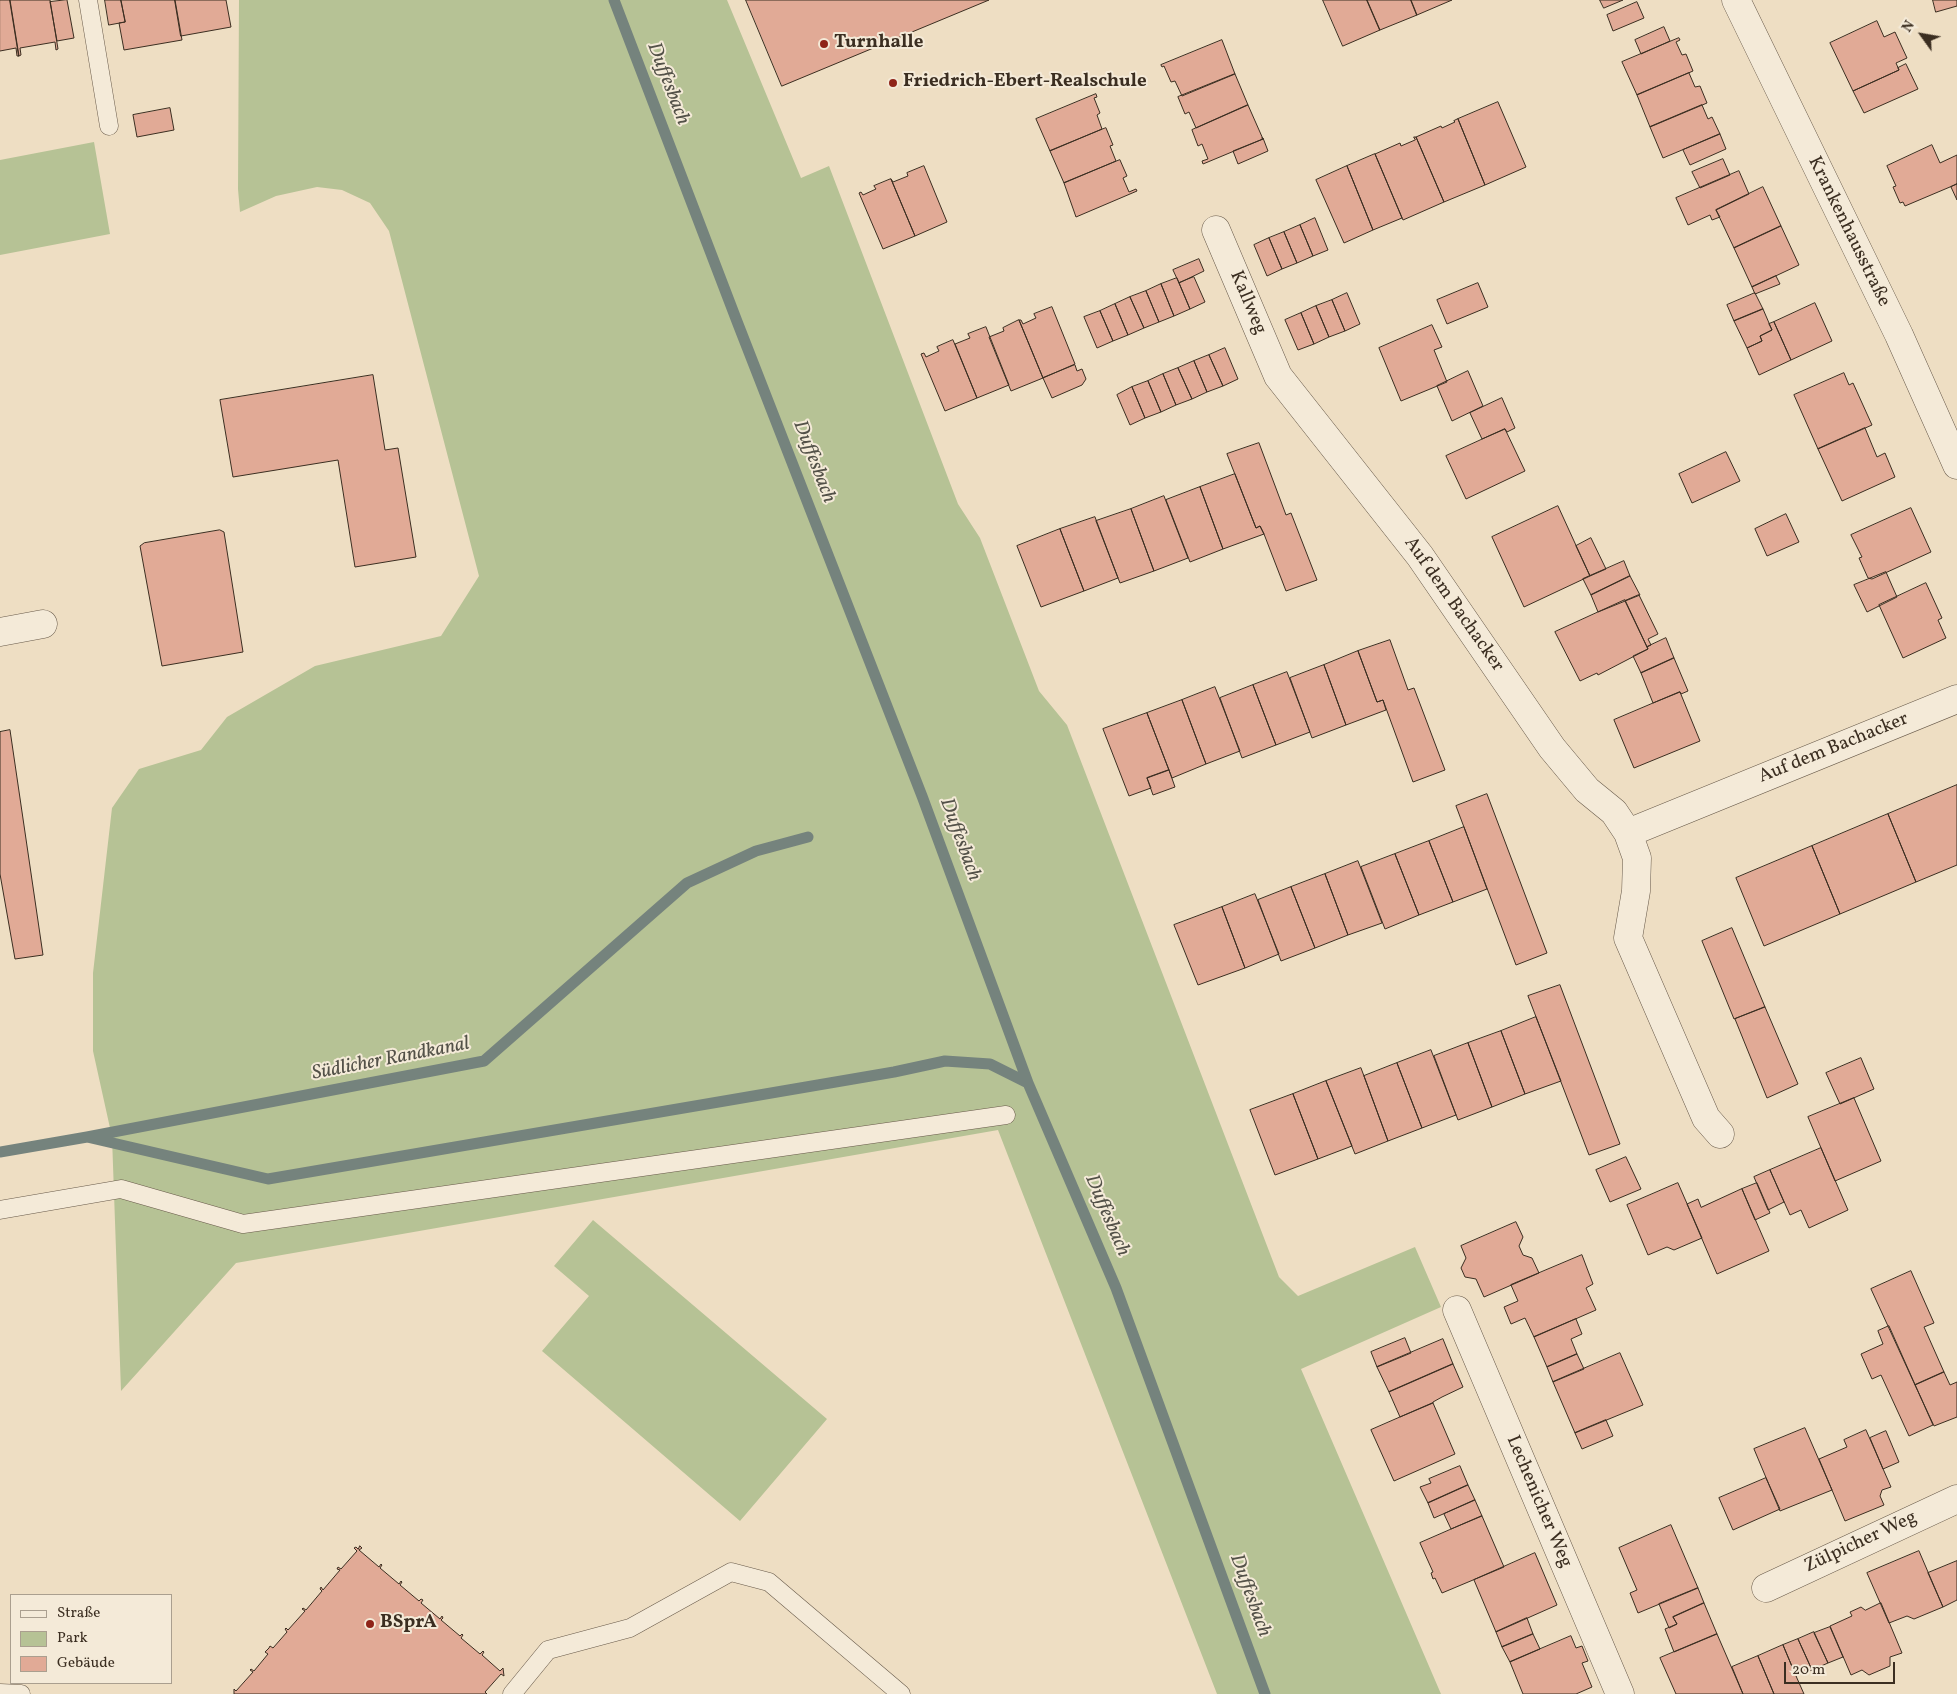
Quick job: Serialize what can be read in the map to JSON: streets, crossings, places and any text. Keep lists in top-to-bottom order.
{
  "streets": {
    "street": [
      "Krankenhausstraße",
      "Kallweg",
      "Auf dem Bachacker",
      "Lechenicher Weg",
      "Zülpicher Weg"
    ]
  },
  "crossings": [
    ["Kallweg", "Auf dem Bachacker"]
  ],
  "water": ["Duffesbach", "Südlicher Randkanal"],
  "places": ["Turnhalle", "Friedrich-Ebert-Realschule", "BSprA"],
  "legend": ["Straße", "Park", "Gebäude"],
  "scale_bar": "20 m",
  "north": "top left"
}
